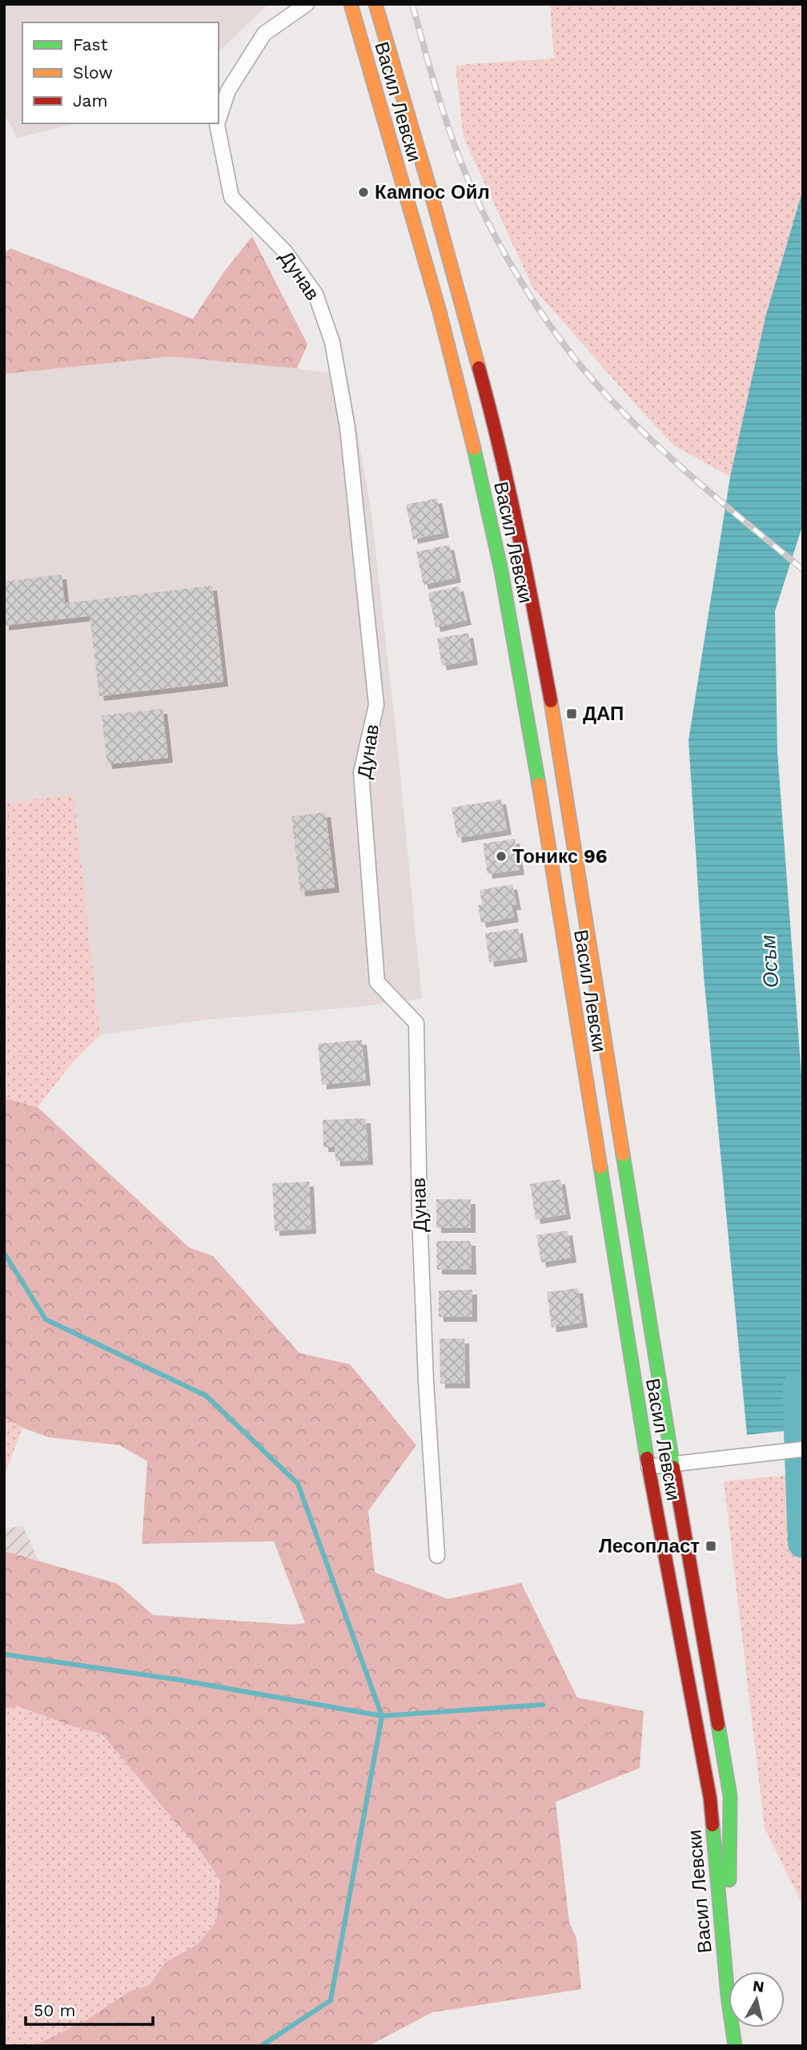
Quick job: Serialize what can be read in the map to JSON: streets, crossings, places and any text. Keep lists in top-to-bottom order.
{
  "streets": {
    "main road": ["Васил Левски"],
    "street": ["Дунав"]
  },
  "water": ["Осъм"],
  "places": {
    "other": ["Кампос Ойл", "Тоникс 96"],
    "transit": ["ДАП", "Лесопласт"]
  },
  "legend": ["Fast", "Slow", "Jam"],
  "scale_bar": "50 m",
  "north": "top"
}
